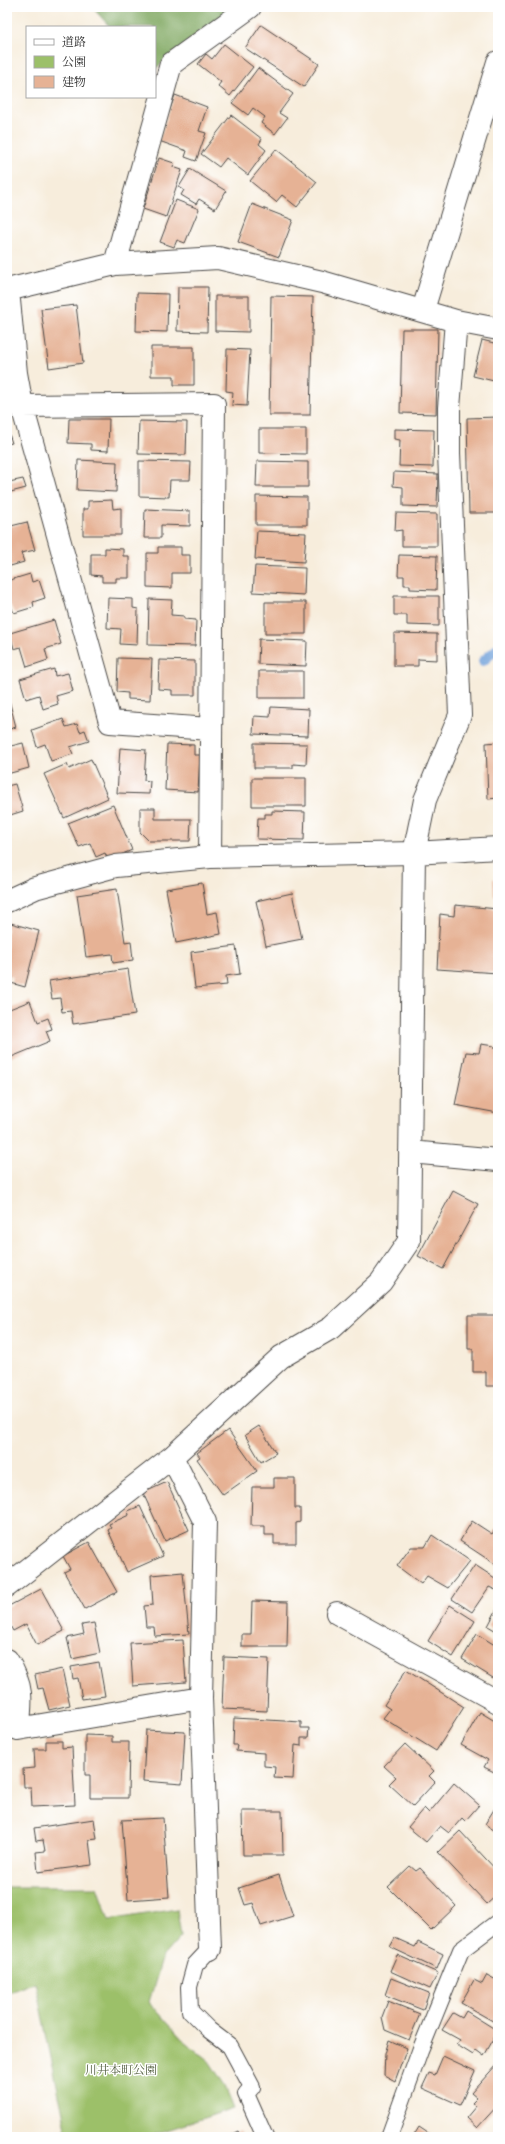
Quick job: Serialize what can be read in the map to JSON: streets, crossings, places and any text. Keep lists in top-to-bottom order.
{
  "parks": ["川井本町公園"],
  "legend": ["道路", "公園", "建物"]
}
